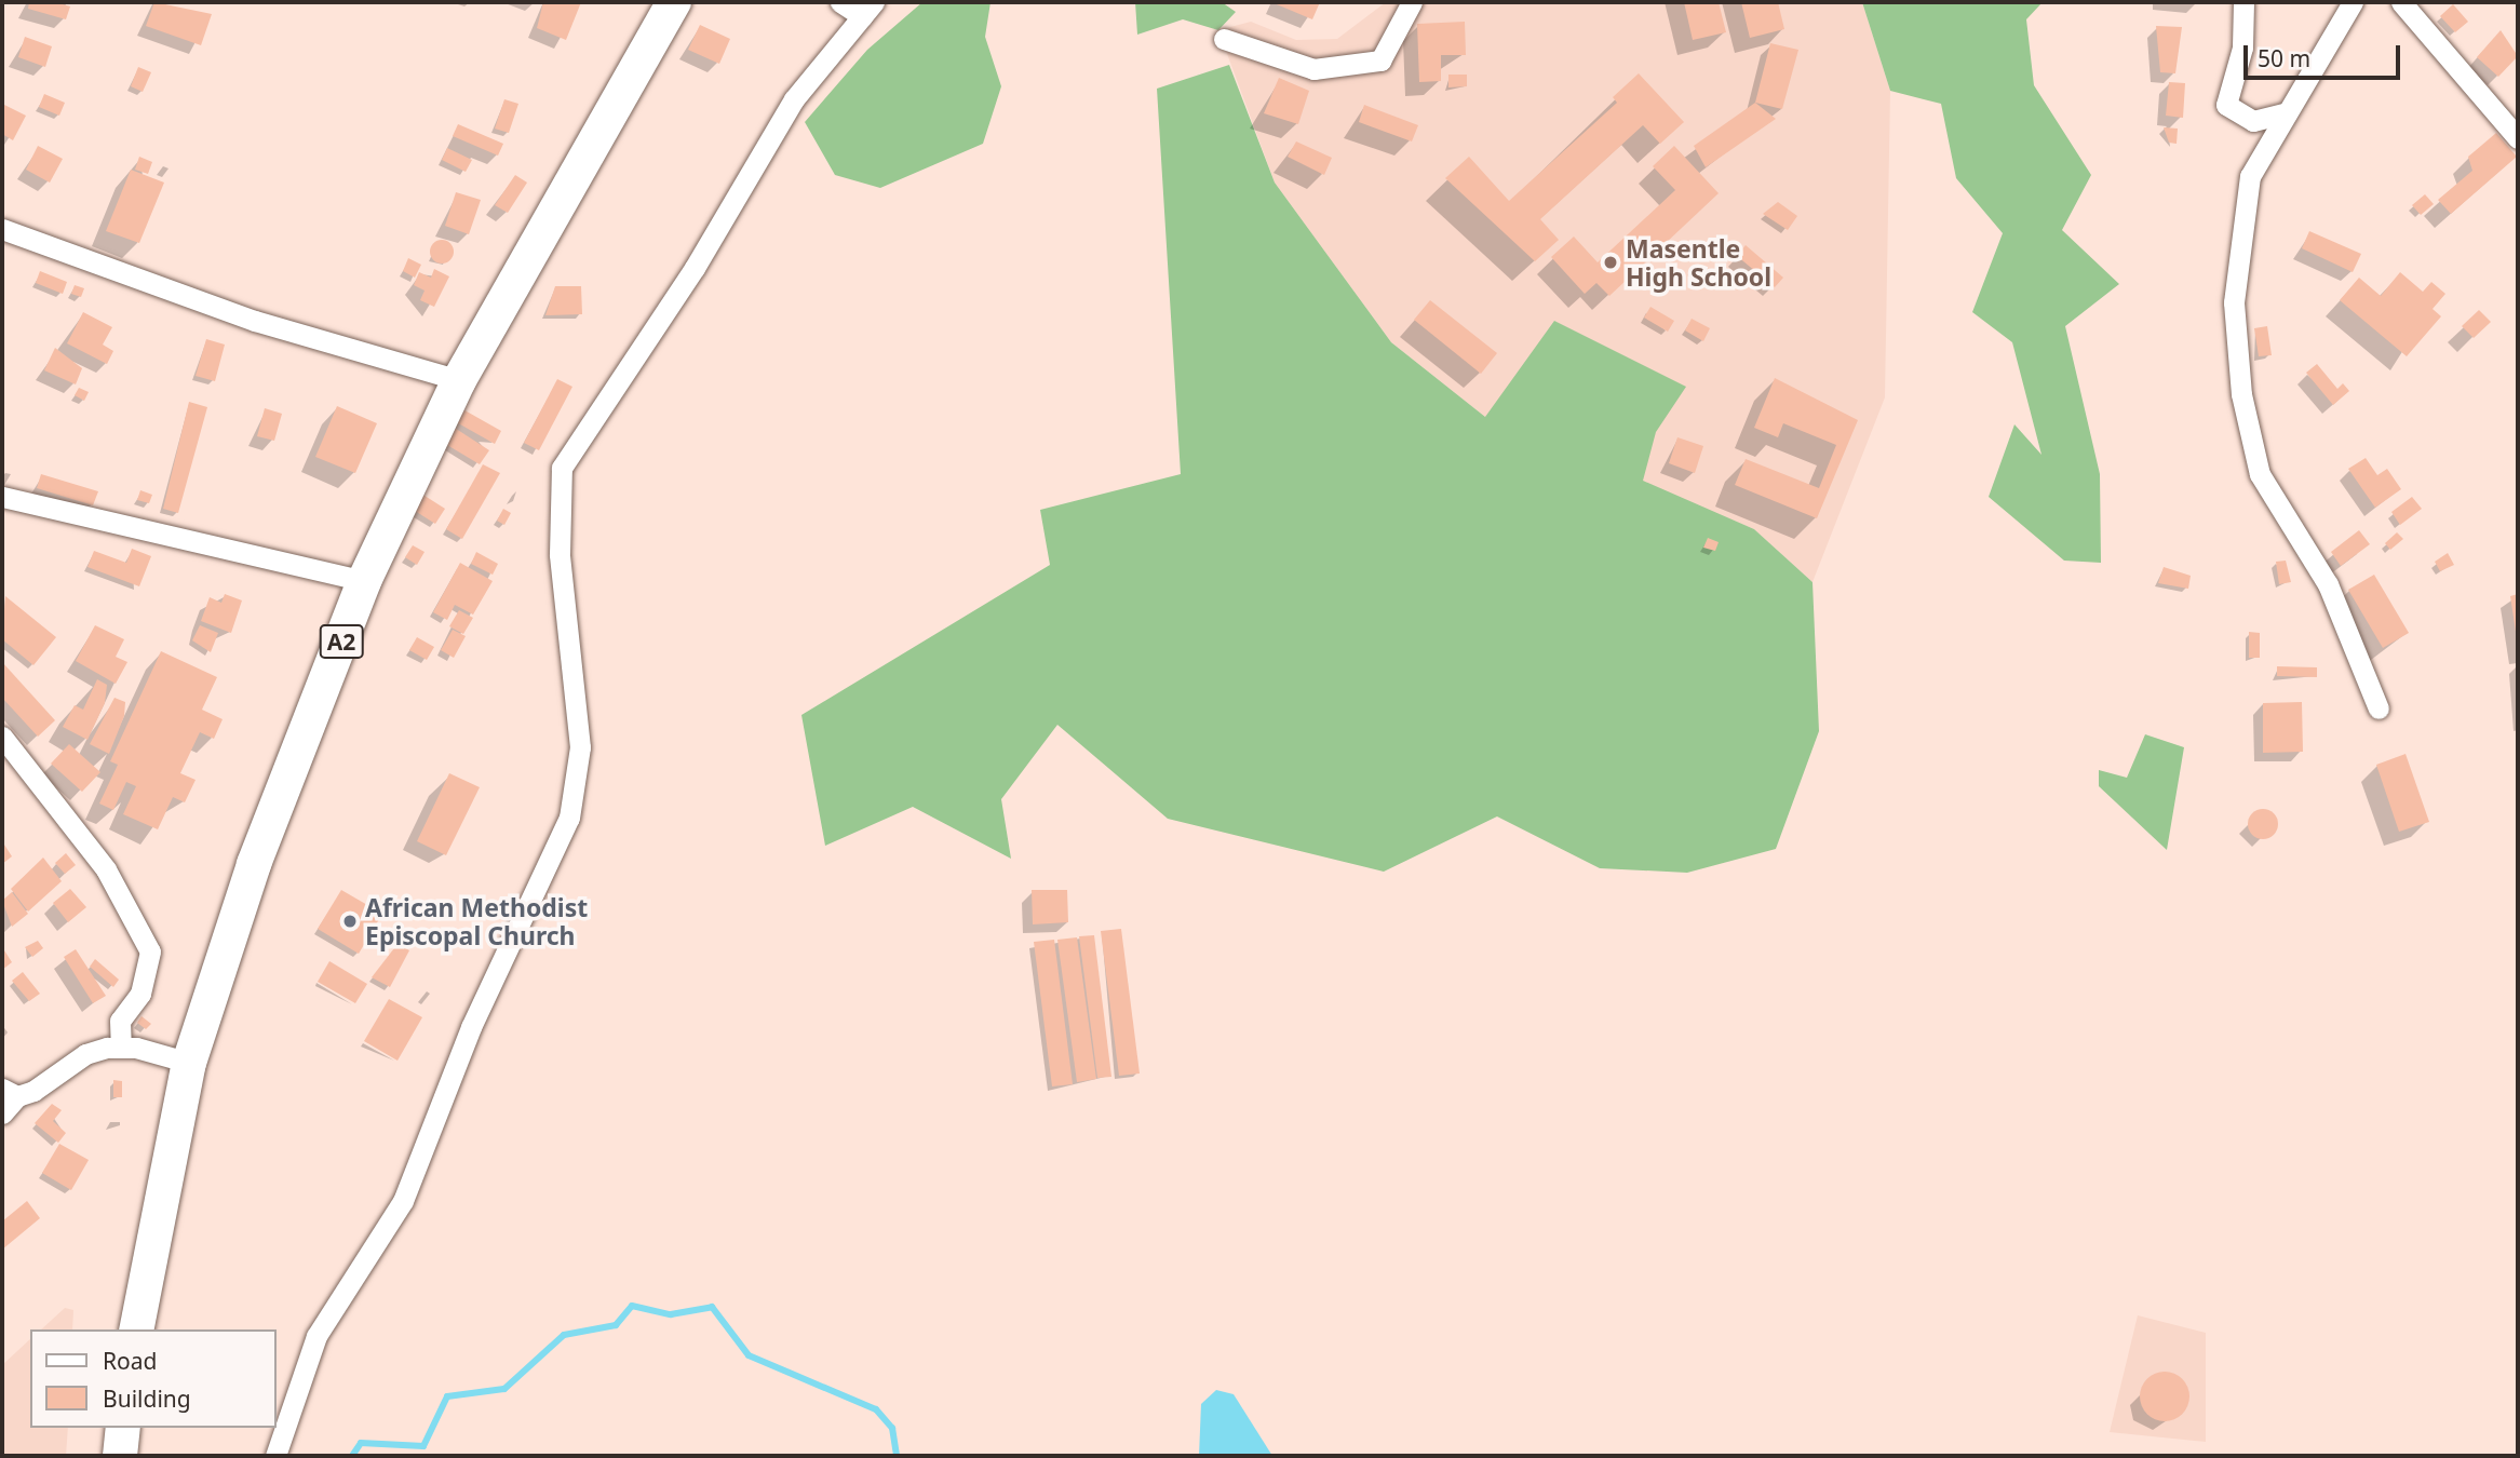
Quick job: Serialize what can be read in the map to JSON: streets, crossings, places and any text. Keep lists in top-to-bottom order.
{
  "streets": {
    "main road": ["A2"]
  },
  "places": ["Masentle High School", "African Methodist Episcopal Church"],
  "legend": ["Road", "Building"],
  "scale_bar": "50 m"
}
